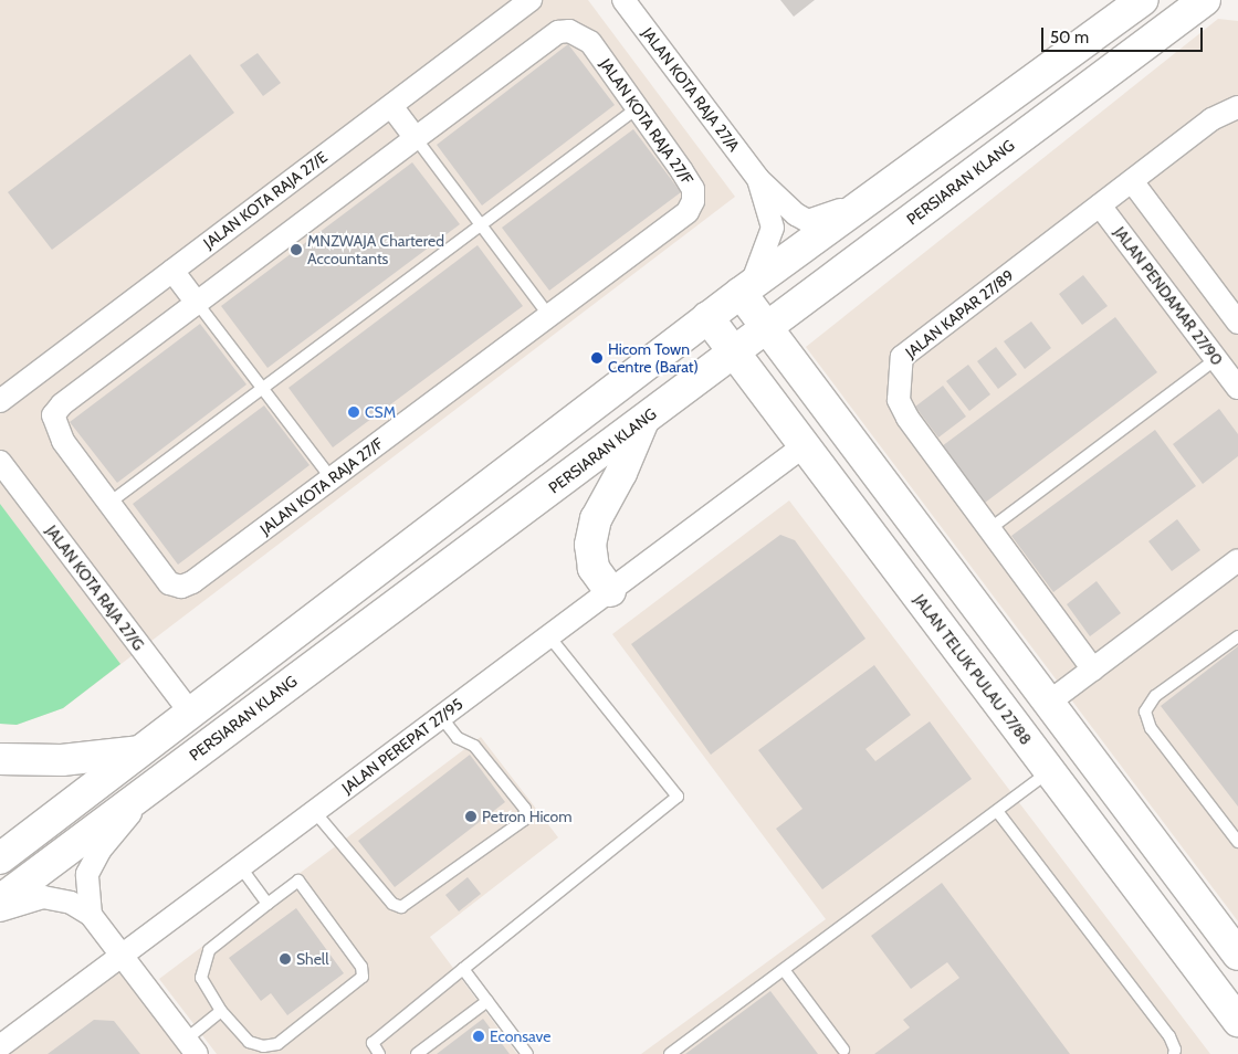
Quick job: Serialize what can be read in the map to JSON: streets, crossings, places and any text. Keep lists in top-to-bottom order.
{
  "streets": {
    "main road": ["PERSIARAN KLANG", "JALAN TELUK PULAU 27/88"],
    "street": [
      "JALAN KOTA RAJA 27/A",
      "JALAN KOTA RAJA 27/F",
      "JALAN KOTA RAJA 27/E",
      "JALAN PENDAMAR 27/90",
      "JALAN KAPAR 27/89",
      "JALAN KOTA RAJA 27/G",
      "JALAN PEREPAT 27/95"
    ]
  },
  "crossings": [
    ["PERSIARAN KLANG", "JALAN TELUK PULAU 27/88"],
    ["JALAN PENDAMAR 27/90", "JALAN KAPAR 27/89"],
    ["JALAN TELUK PULAU 27/88", "JALAN PEREPAT 27/95"]
  ],
  "places": [
    "MNZWAJA Chartered Accountants",
    "Hicom Town Centre (Barat)",
    "CSM",
    "Petron Hicom",
    "Shell",
    "Econsave"
  ],
  "scale_bar": "50 m"
}
